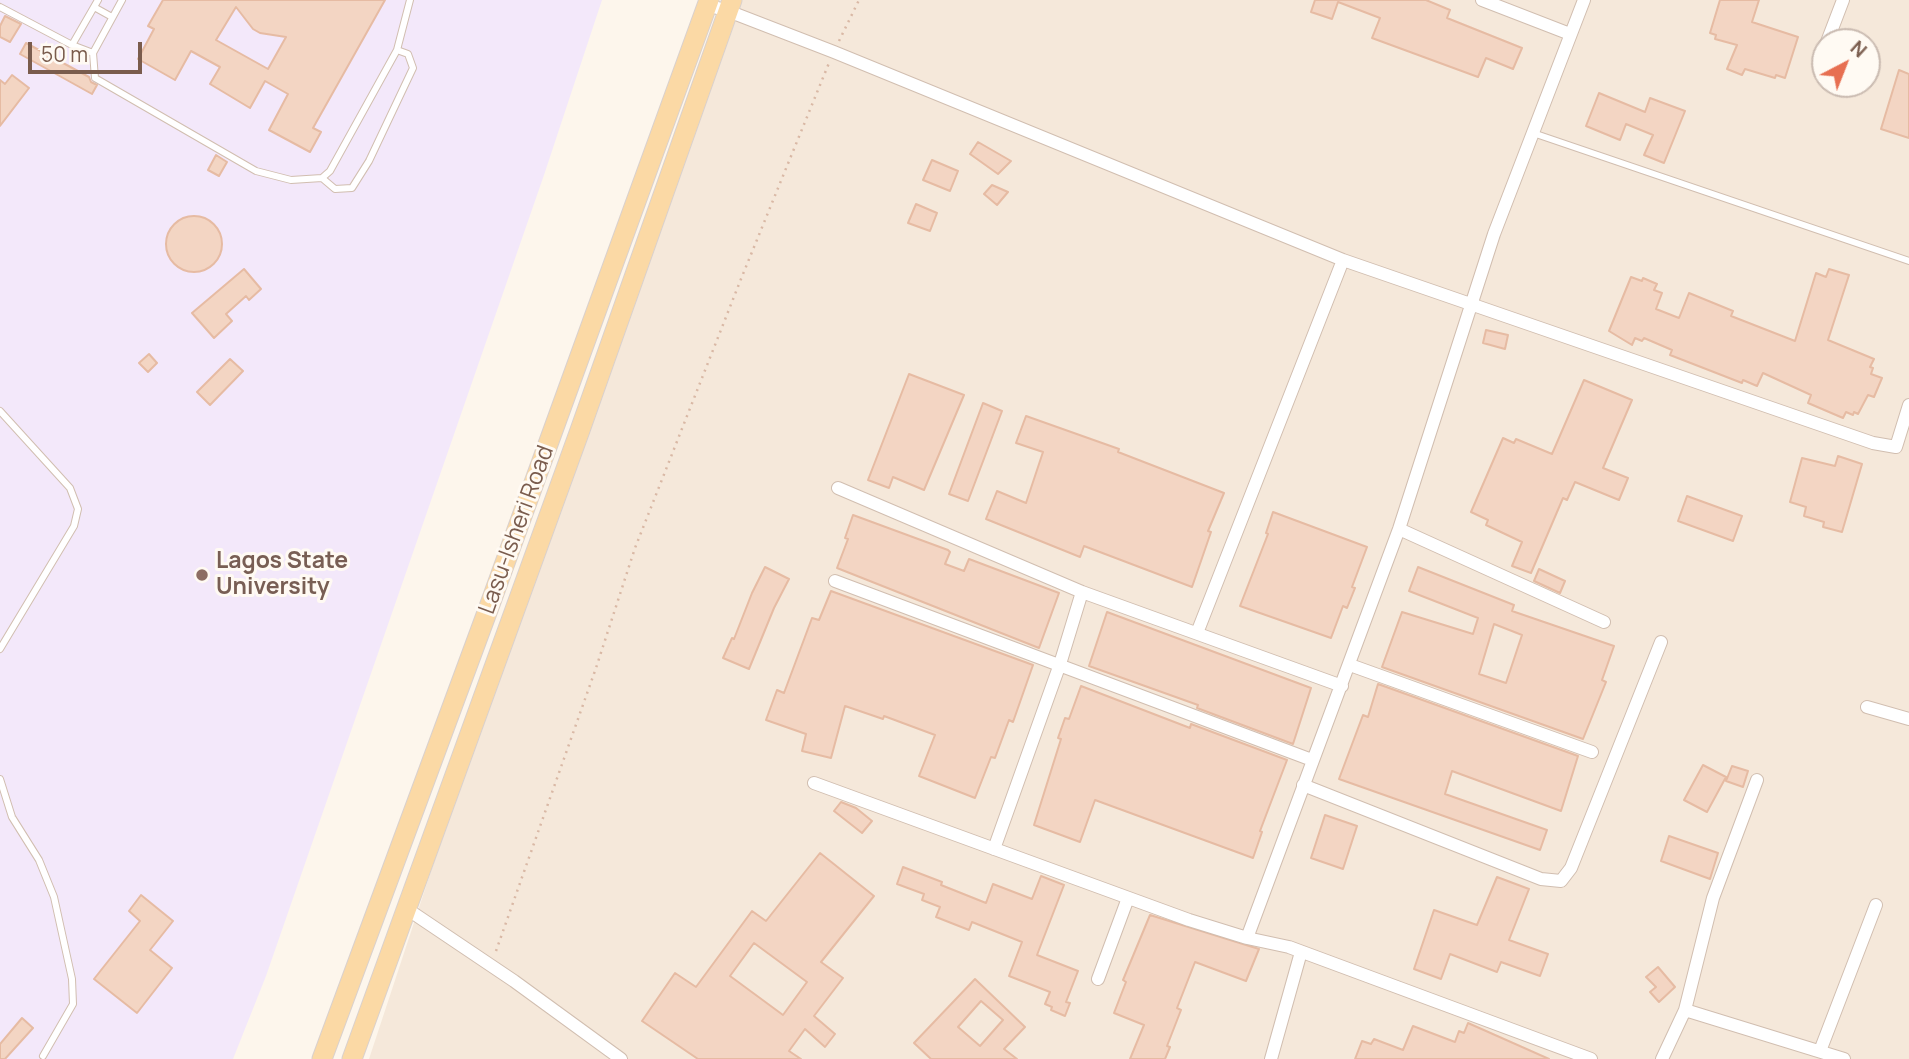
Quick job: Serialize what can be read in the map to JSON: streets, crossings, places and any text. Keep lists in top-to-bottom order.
{
  "streets": {
    "main road": ["Lasu-Isheri Road"]
  },
  "places": ["Lagos State University"],
  "scale_bar": "50 m",
  "north": "top right"
}
